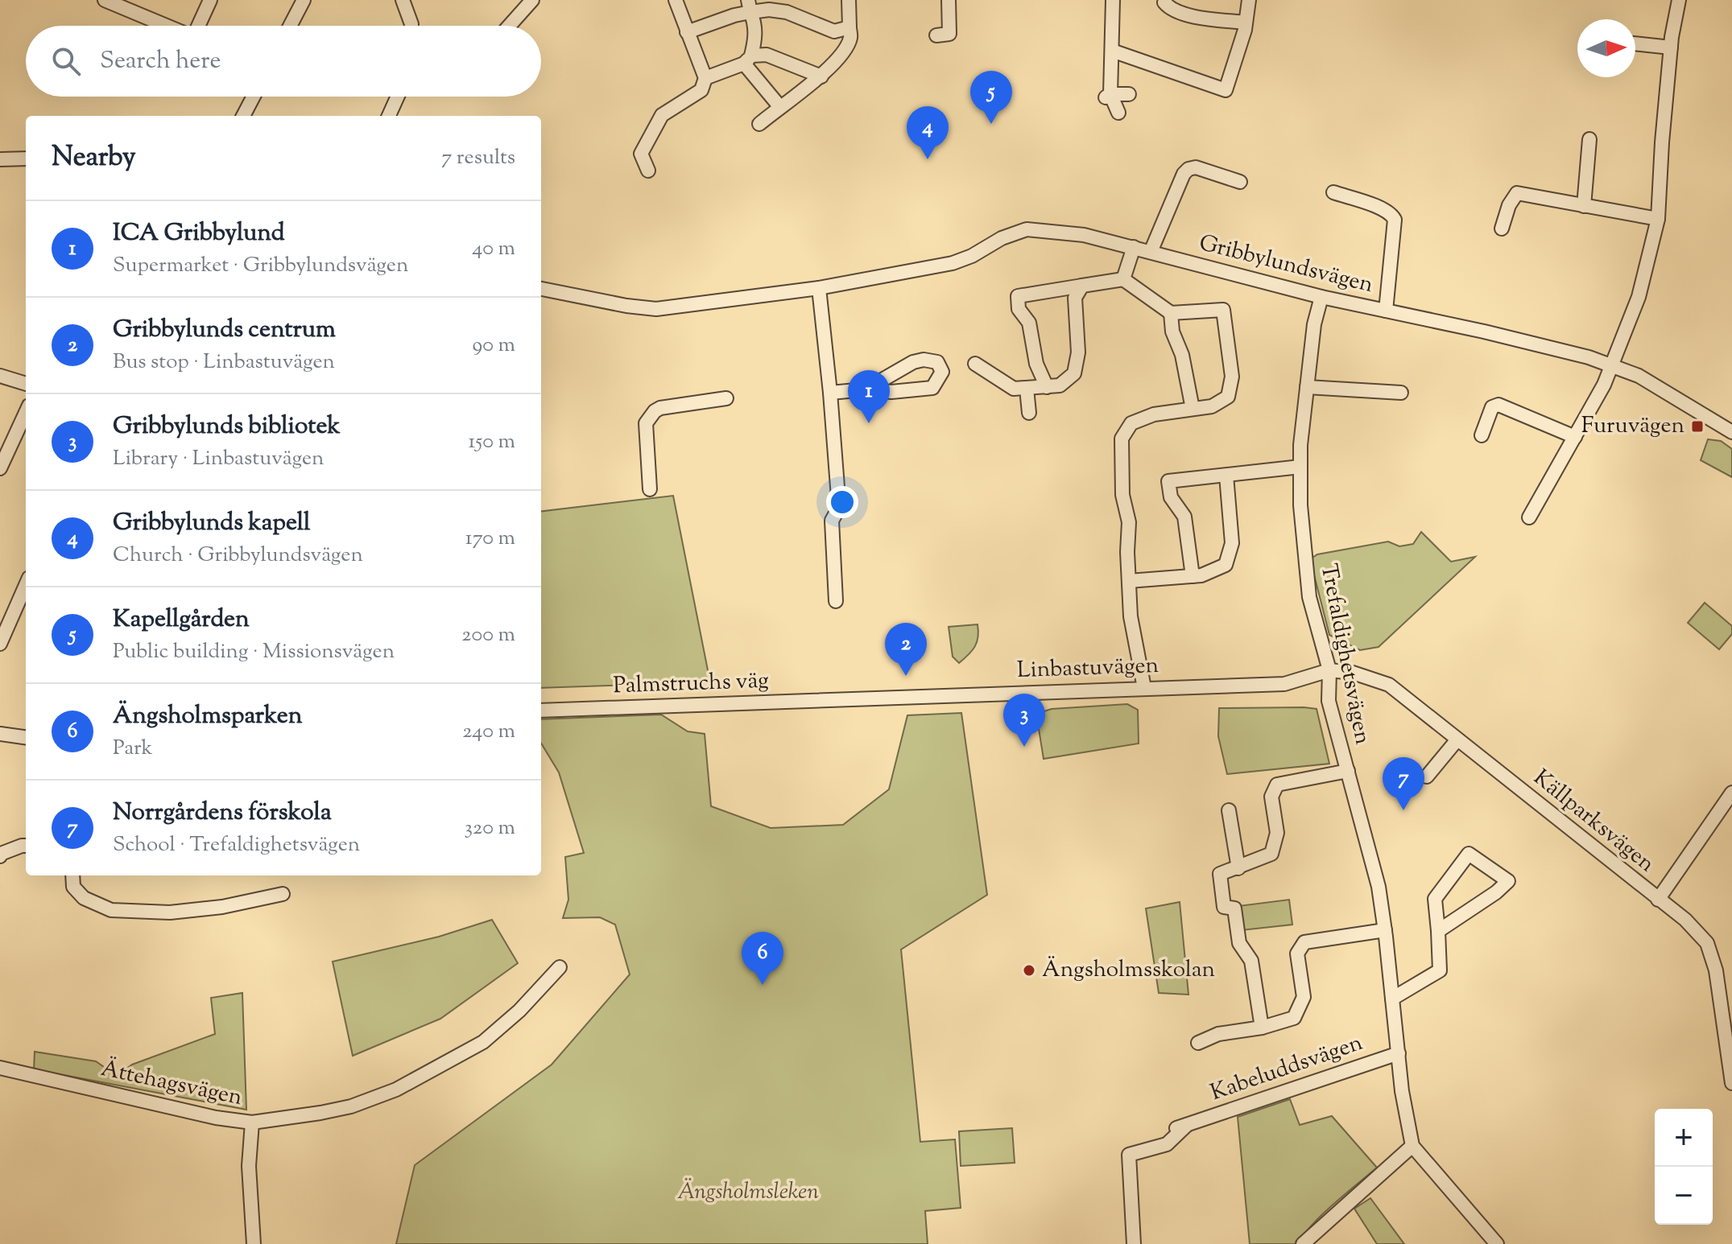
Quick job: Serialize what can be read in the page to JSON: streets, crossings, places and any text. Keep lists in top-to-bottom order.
{
  "streets": {
    "street": [
      "Gribbylundsvägen",
      "Trefaldighetsvägen",
      "Linbastuvägen",
      "Palmstruchs väg",
      "Källparksvägen",
      "Kabeluddsvägen",
      "Ättehagsvägen"
    ]
  },
  "crossings": [
    ["Gribbylundsvägen", "Trefaldighetsvägen"],
    ["Trefaldighetsvägen", "Linbastuvägen"],
    ["Trefaldighetsvägen", "Källparksvägen"],
    ["Trefaldighetsvägen", "Kabeluddsvägen"],
    ["Linbastuvägen", "Palmstruchs väg"],
    ["Linbastuvägen", "Källparksvägen"]
  ],
  "parks": ["Ängsholmsleken"],
  "places": {
    "transit": ["Furuvägen"],
    "other": ["Ängsholmsskolan"]
  },
  "north": "right",
  "page": {
    "search": "Search here",
    "pins": [
      "5",
      "4",
      "1",
      "2",
      "3",
      "7",
      "6"
    ],
    "heading": ["Nearby", "7 results"],
    "list": [
      {
        "mark": "1",
        "name": "ICA Gribbylund",
        "note": "Supermarket · Gribbylundsvägen",
        "value": "40 m"
      },
      {
        "mark": "2",
        "name": "Gribbylunds centrum",
        "note": "Bus stop · Linbastuvägen",
        "value": "90 m"
      },
      {
        "mark": "3",
        "name": "Gribbylunds bibliotek",
        "note": "Library · Linbastuvägen",
        "value": "150 m"
      },
      {
        "mark": "4",
        "name": "Gribbylunds kapell",
        "note": "Church · Gribbylundsvägen",
        "value": "170 m"
      },
      {
        "mark": "5",
        "name": "Kapellgården",
        "note": "Public building · Missionsvägen",
        "value": "200 m"
      },
      {
        "mark": "6",
        "name": "Ängsholmsparken",
        "note": "Park",
        "value": "240 m"
      },
      {
        "mark": "7",
        "name": "Norrgårdens förskola",
        "note": "School · Trefaldighetsvägen",
        "value": "320 m"
      }
    ],
    "map_buttons": ["+", "−"]
  }
}
